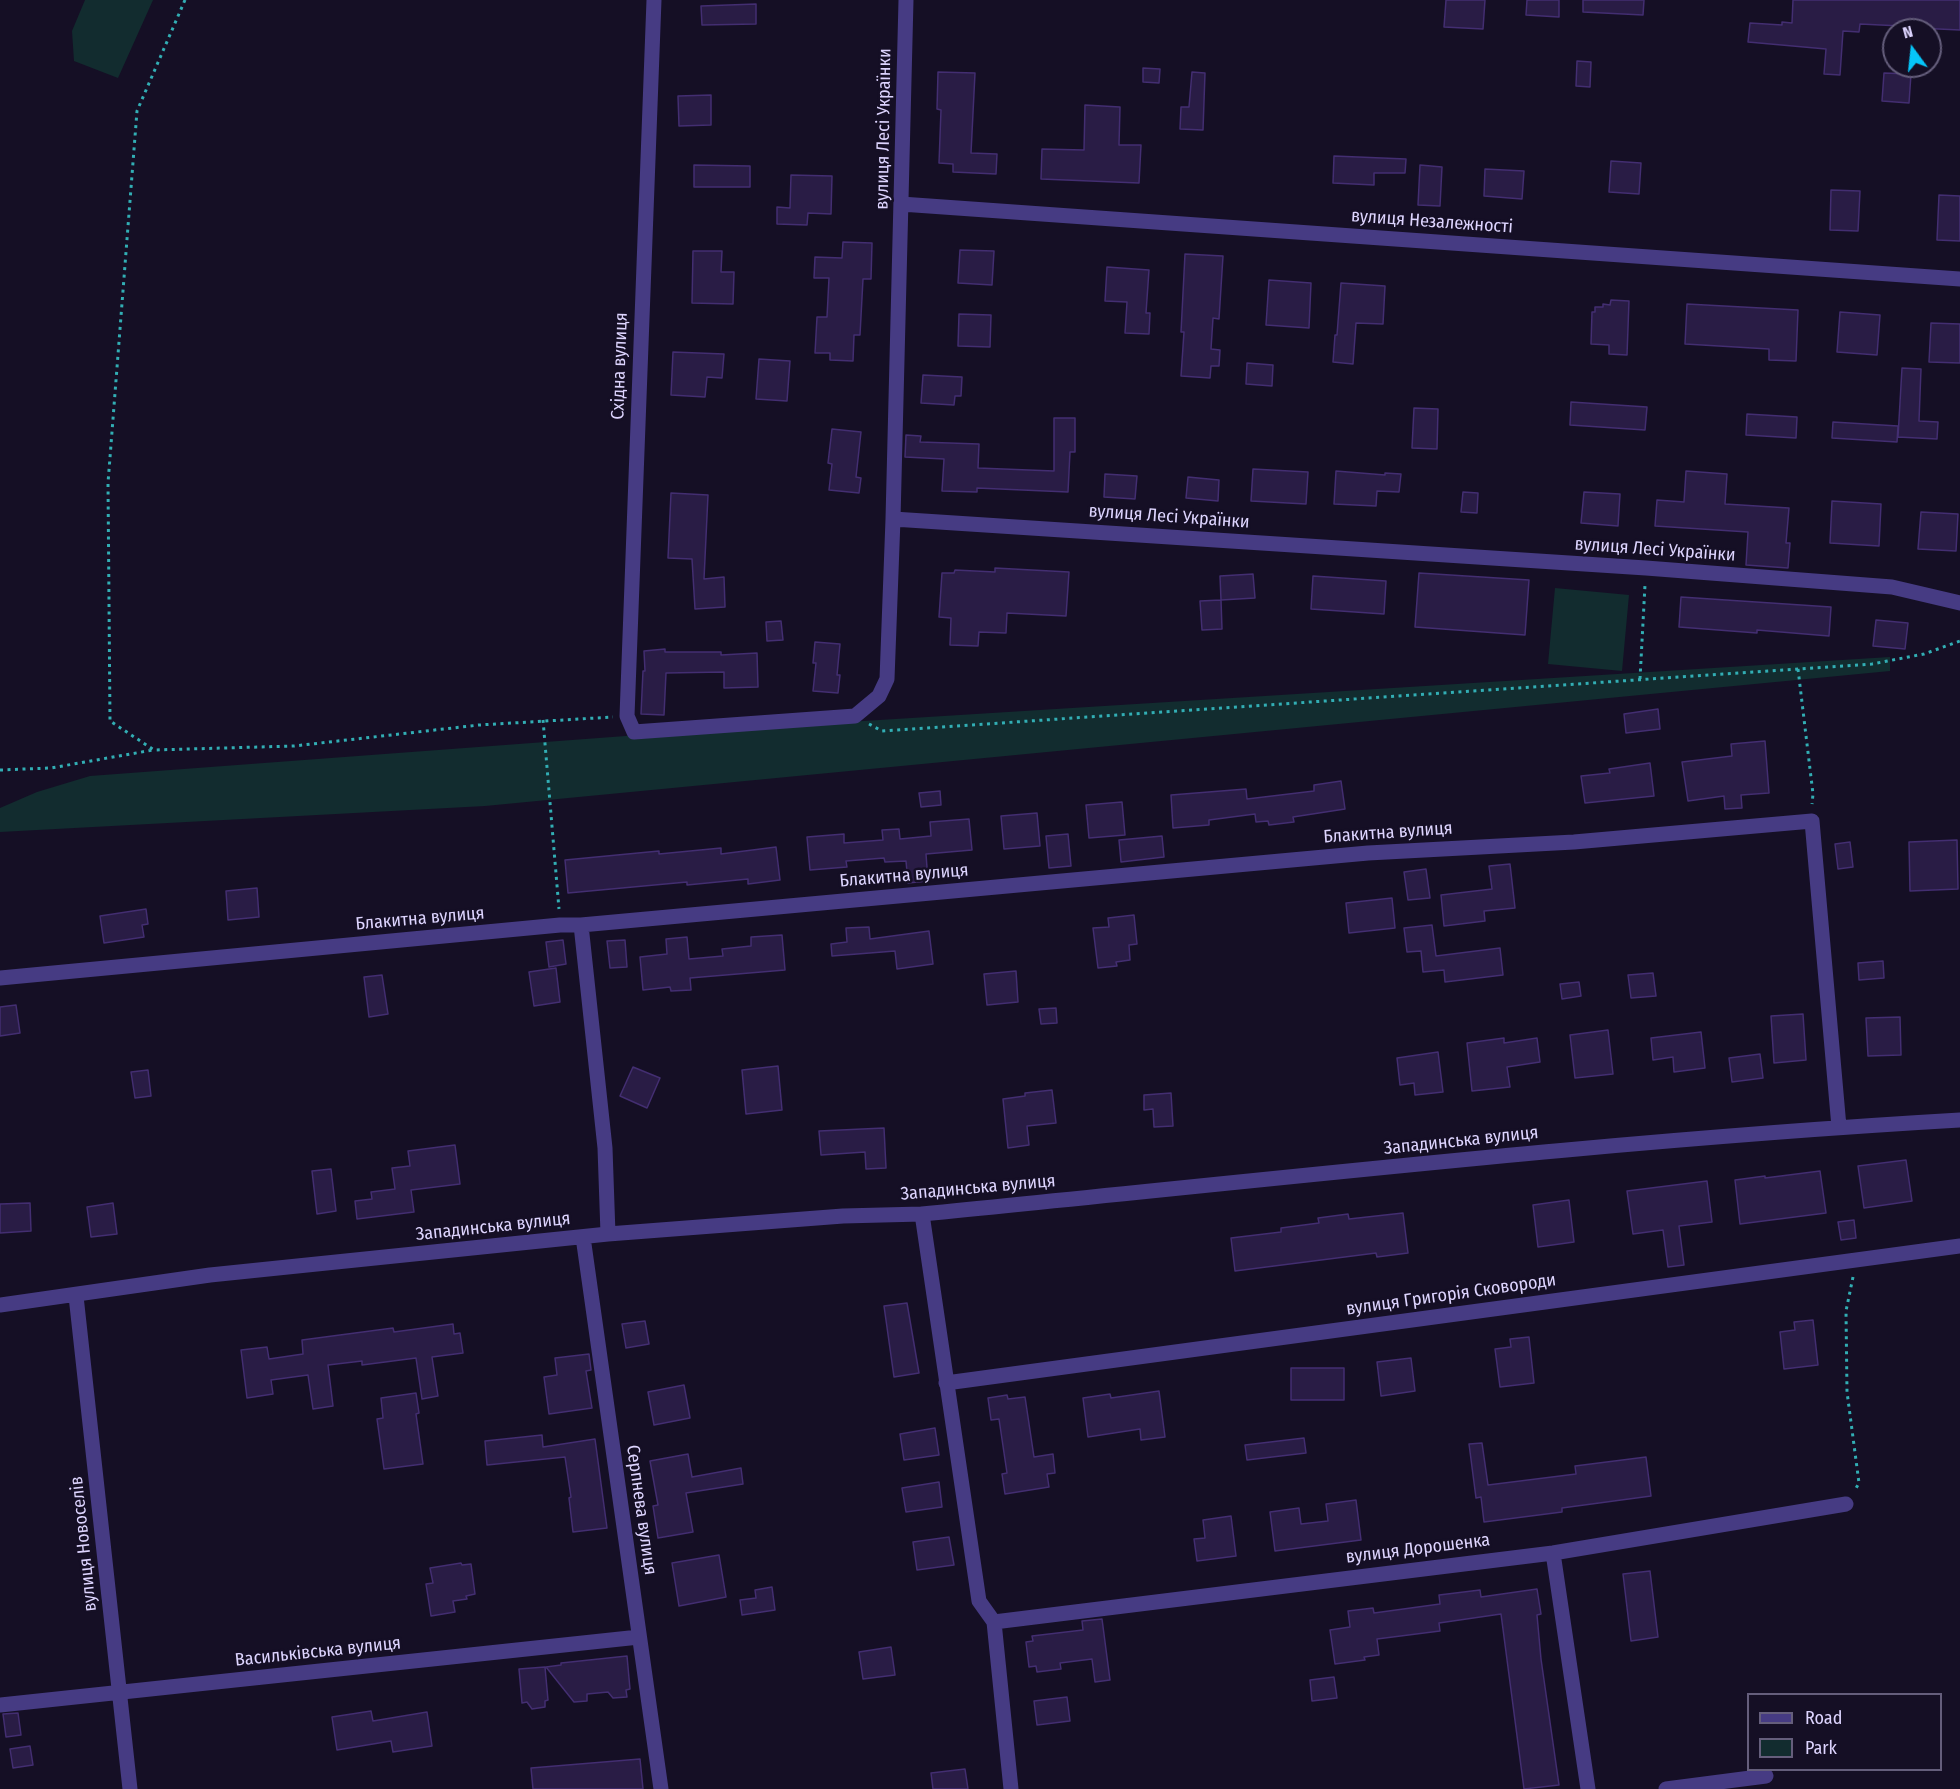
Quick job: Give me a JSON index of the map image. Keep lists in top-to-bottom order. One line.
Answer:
{"streets":{"street":["вулиця Лесі Українки","вулиця Незалежності","Східна вулиця","Блакитна вулиця","Западинська вулиця","вулиця Григорія Сковороди","Серпнева вулиця","вулиця Новоселів","вулиця Дорошенка","Васильківська вулиця"]},"crossings":[["вулиця Лесі Українки","вулиця Незалежності"],["Западинська вулиця","Серпнева вулиця"],["Западинська вулиця","вулиця Новоселів"],["Серпнева вулиця","Васильківська вулиця"],["вулиця Новоселів","Васильківська вулиця"]],"legend":["Road","Park"],"north":"top"}
